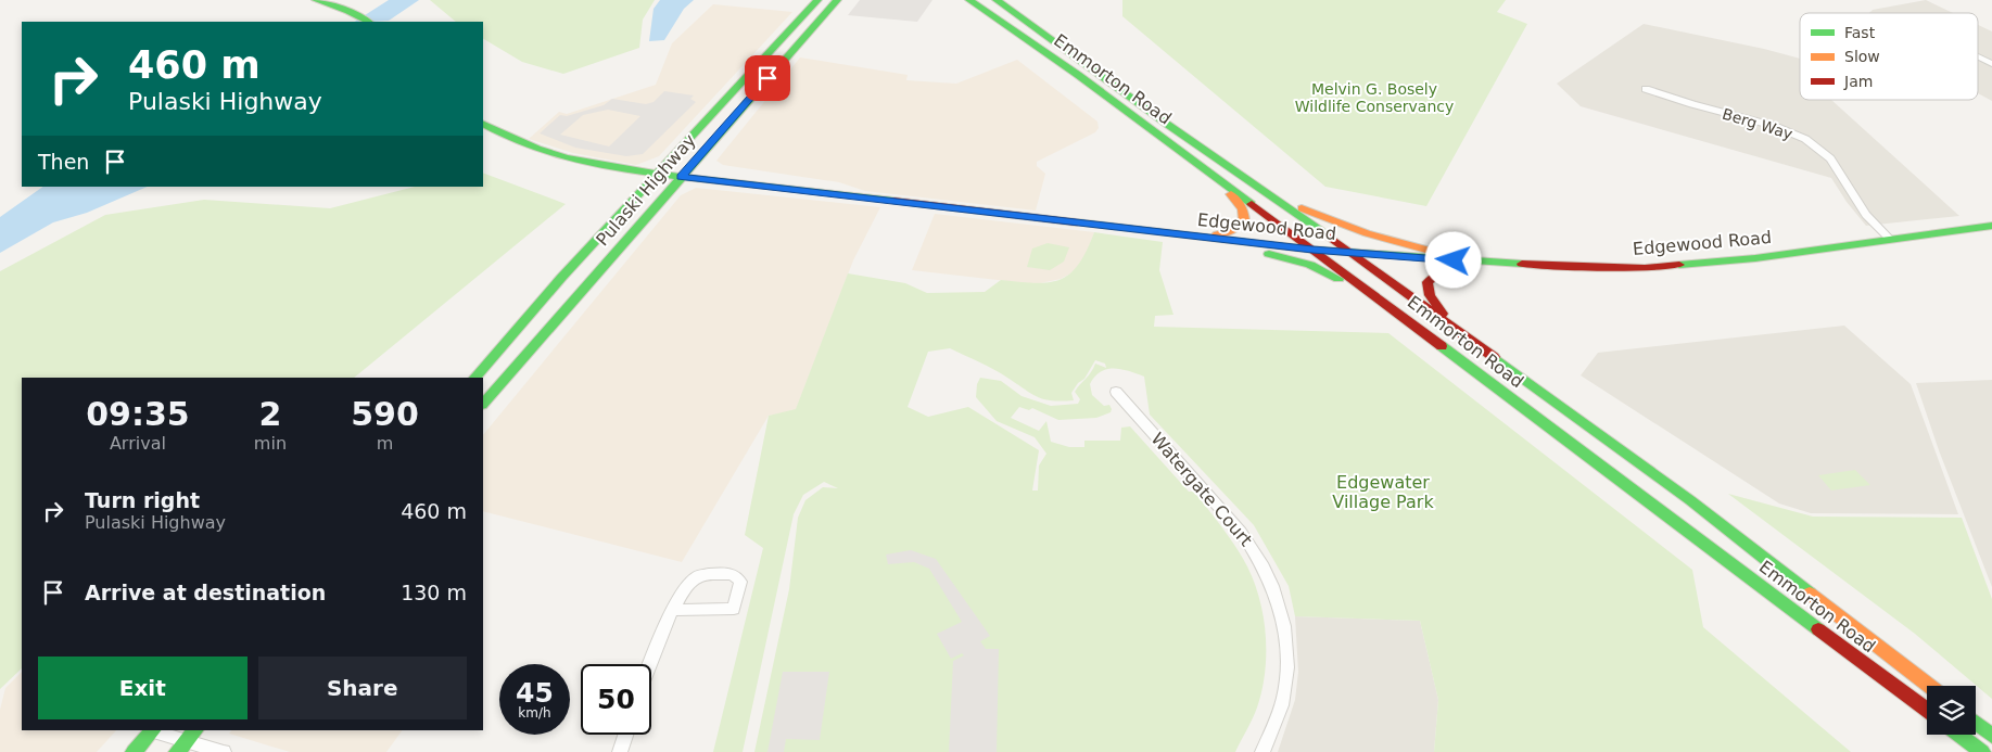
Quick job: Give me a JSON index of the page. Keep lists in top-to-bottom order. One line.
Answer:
{"streets":{"main road":["Emmorton Road","Pulaski Highway","Edgewood Road"],"street":["Berg Way","Watergate Court"]},"crossings":[["Emmorton Road","Edgewood Road"],["Berg Way","Edgewood Road"],["Pulaski Highway","Edgewood Road"]],"parks":["Melvin G. Bosely Wildlife Conservancy","Edgewater Village Park"],"legend":["Fast","Slow","Jam"],"page":{"turn":["460 m","Pulaski Highway"],"then":"Then","eta":["09:35","Arrival","2","min","590","m"],"list":[{"name":"Turn right","note":"Pulaski Highway","value":"460 m"},{"name":"Arrive at destination","value":"130 m"}],"buttons":["Exit","Share"],"speed":"45 km/h","limit":"50"}}
